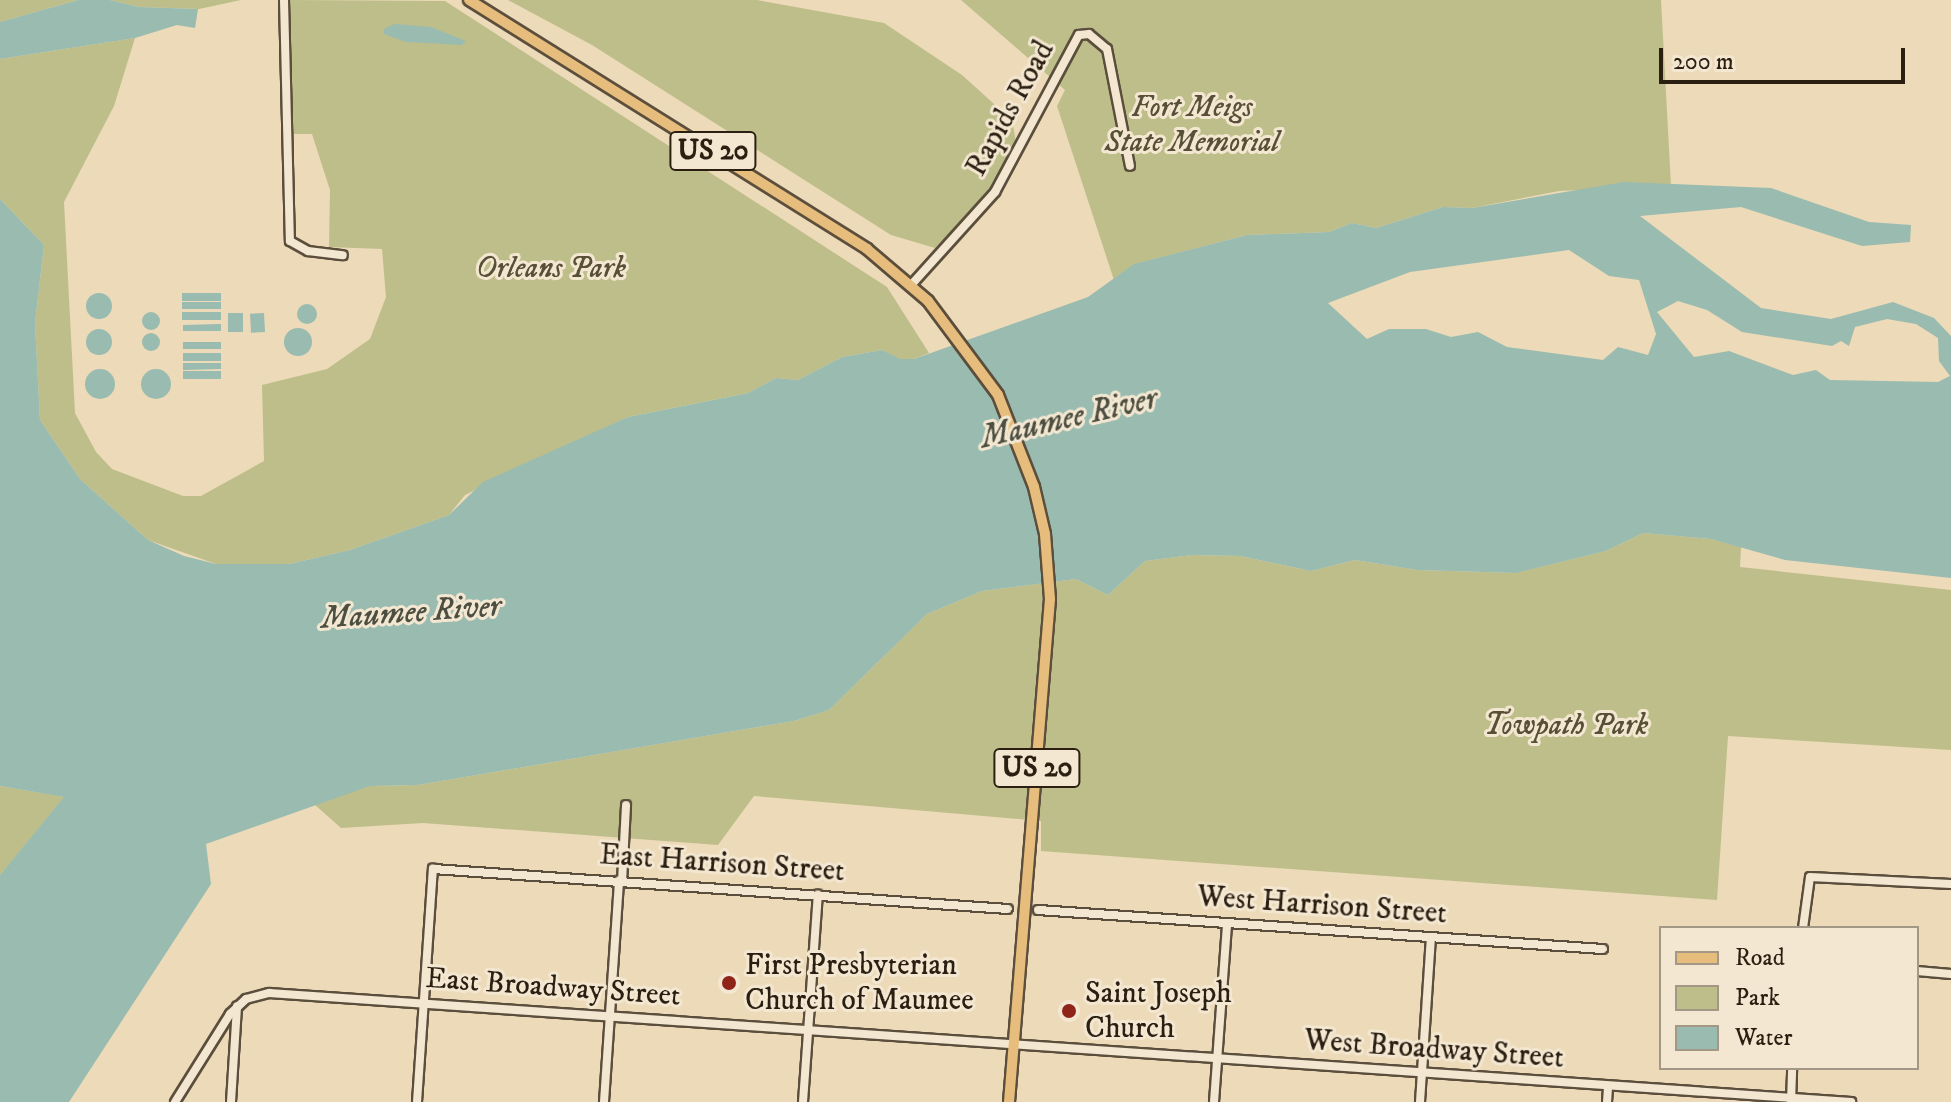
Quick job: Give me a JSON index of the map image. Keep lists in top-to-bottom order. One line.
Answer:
{"streets":{"main road":["US 20"],"street":["Rapids Road","East Harrison Street","West Harrison Street","East Broadway Street","West Broadway Street"]},"crossings":[["Rapids Road","US 20"],["US 20","East Broadway Street"],["US 20","West Broadway Street"],["East Harrison Street","East Broadway Street"],["East Broadway Street","West Broadway Street"]],"water":["Maumee River"],"parks":["Fort Meigs State Memorial","Orleans Park","Towpath Park"],"places":["First Presbyterian Church of Maumee","Saint Joseph Church"],"legend":["Road","Park","Water"],"scale_bar":"200 m"}
